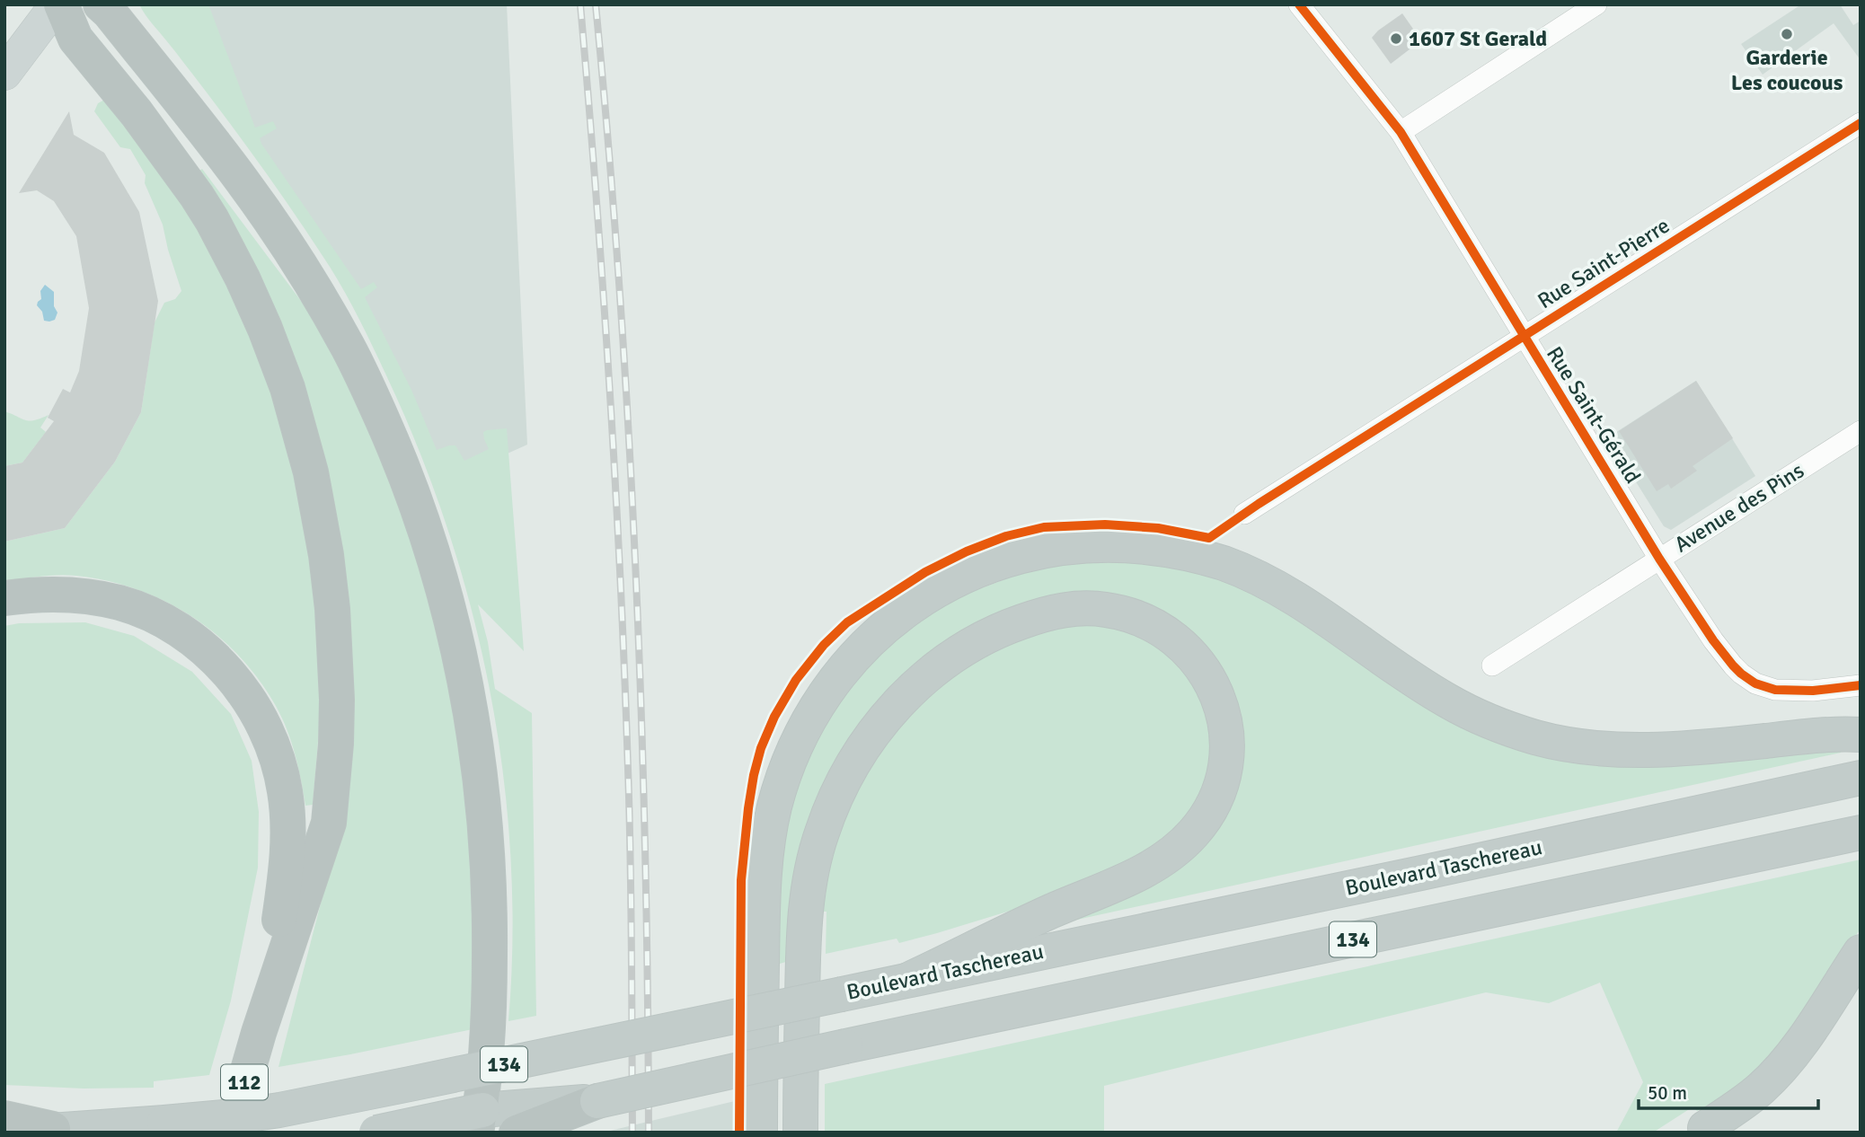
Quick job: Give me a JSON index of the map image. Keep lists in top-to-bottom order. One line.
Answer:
{"streets":{"highway":["Boulevard Taschereau","134","112"],"street":["Rue Saint-Pierre","Rue Saint-Gérald","Avenue des Pins"]},"crossings":[["Rue Saint-Pierre","Rue Saint-Gérald"],["Rue Saint-Gérald","Avenue des Pins"]],"places":["Garderie Les coucous","1607 St Gerald"],"scale_bar":"50 m"}
